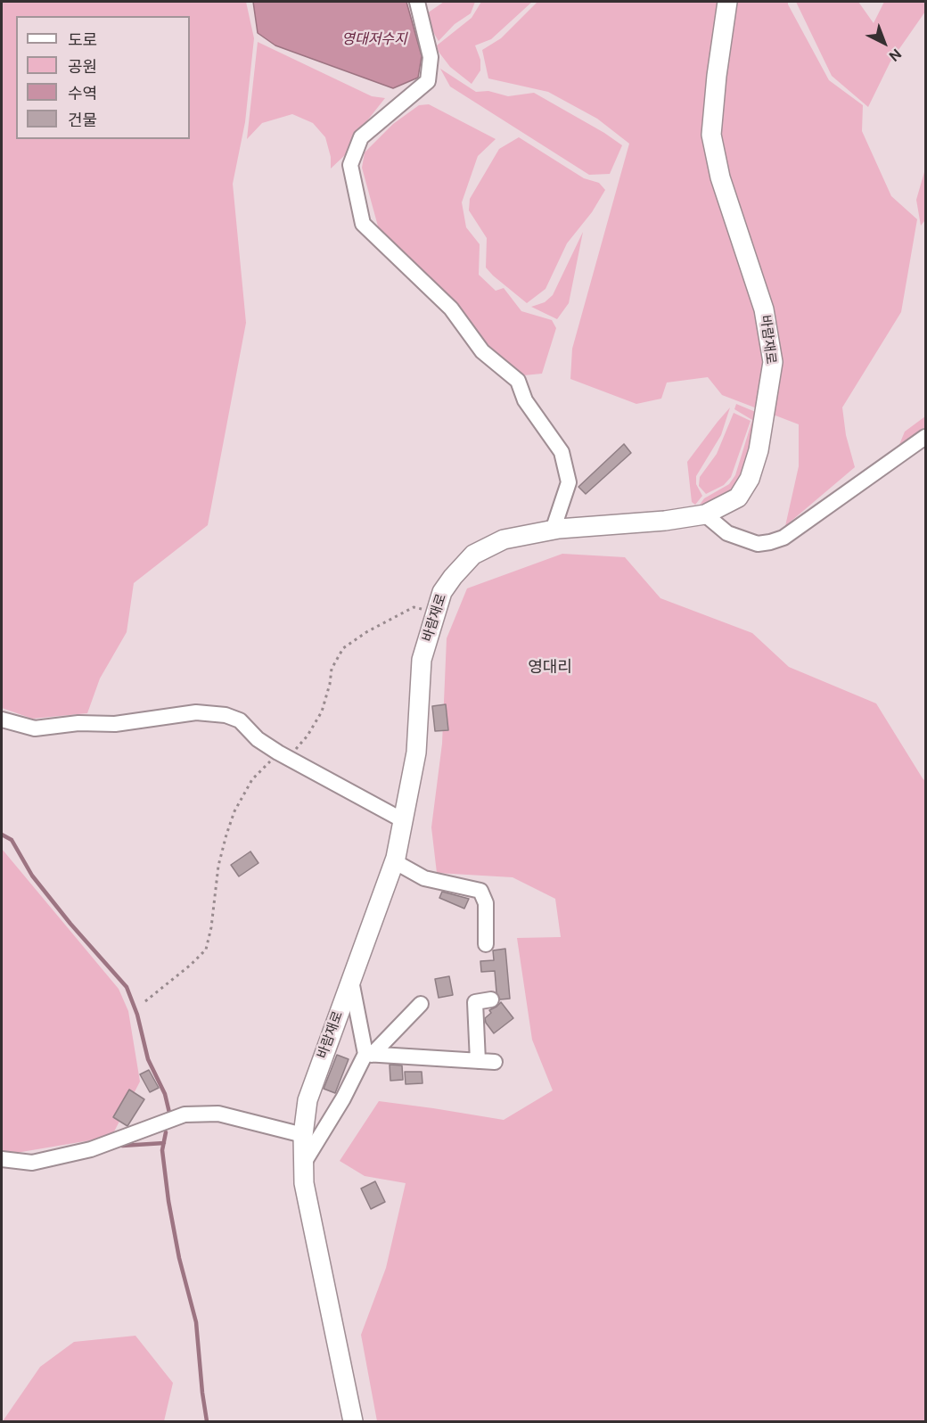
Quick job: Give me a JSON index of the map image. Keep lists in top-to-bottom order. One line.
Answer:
{"streets":{"street":["바람재로"]},"districts":["영대리"],"water":["영대저수지"],"legend":["도로","공원","수역","건물"],"north":"bottom right"}
